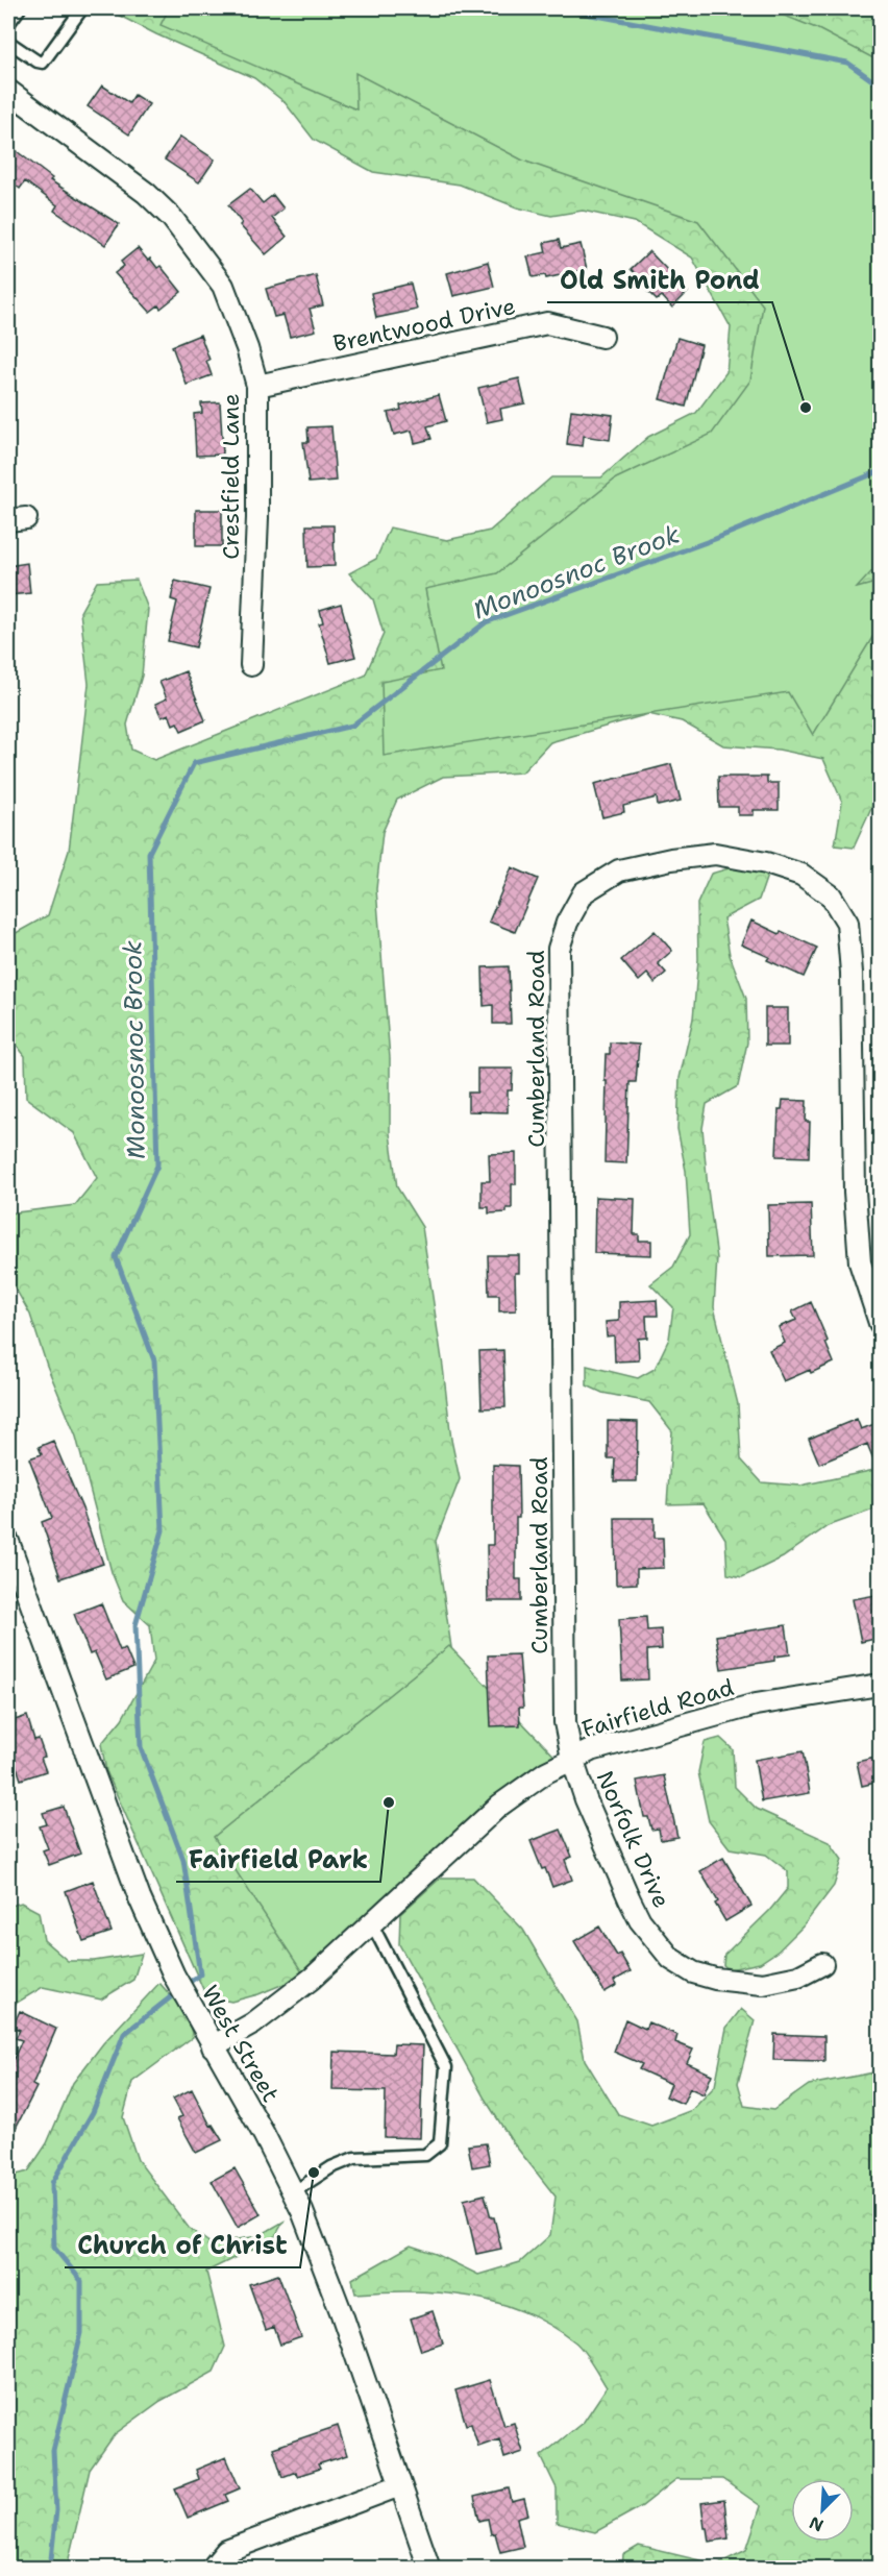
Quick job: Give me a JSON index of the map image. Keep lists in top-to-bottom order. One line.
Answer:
{"streets":{"street":["Brentwood Drive","Crestfield Lane","Cumberland Road","Fairfield Road","Norfolk Drive","West Street"]},"crossings":[["Brentwood Drive","Crestfield Lane"],["Cumberland Road","Fairfield Road"],["Cumberland Road","Norfolk Drive"],["Fairfield Road","Norfolk Drive"],["Fairfield Road","West Street"]],"water":["Monoosnoc Brook"],"places":["Old Smith Pond","Fairfield Park","Church of Christ"],"north":"bottom left"}
